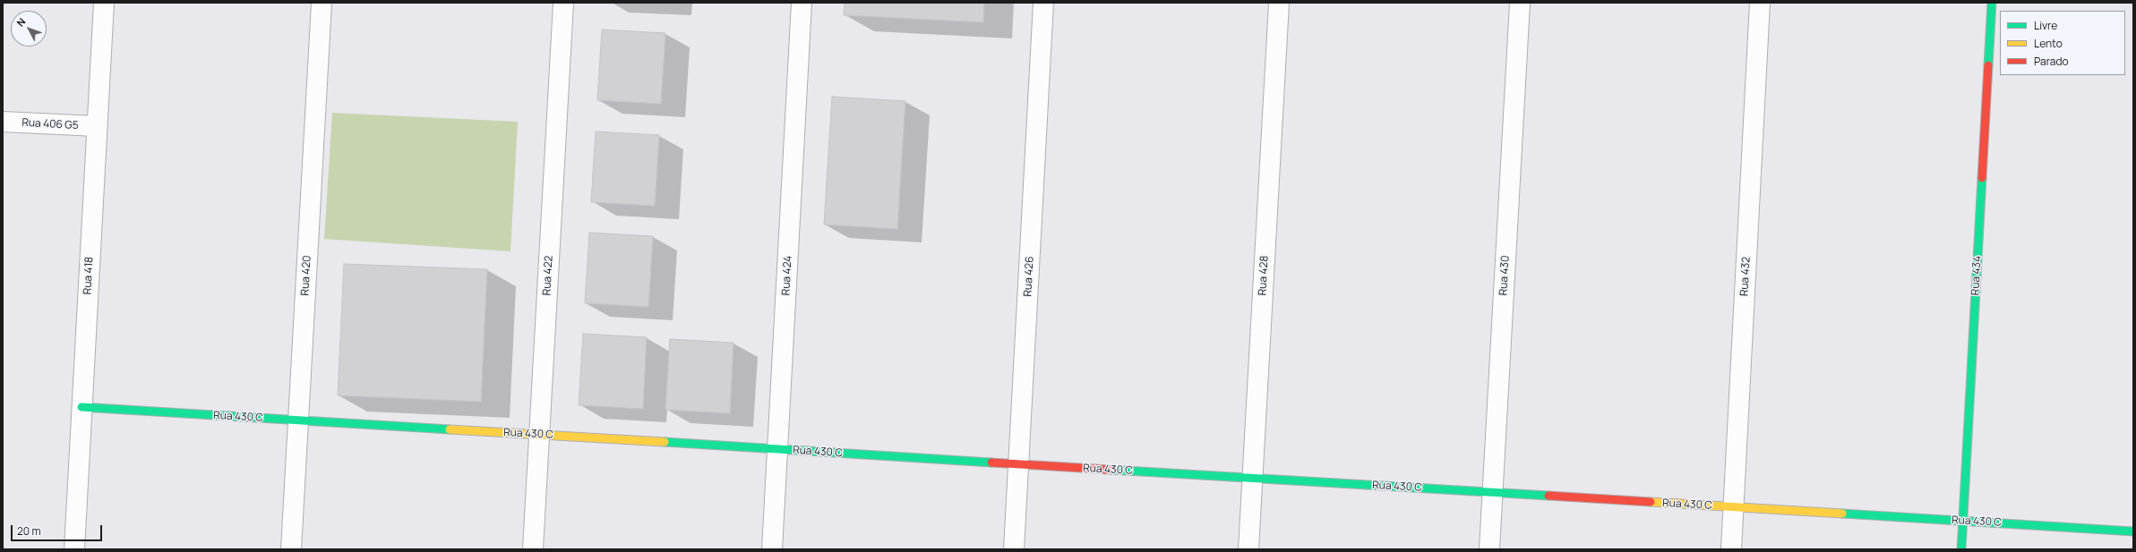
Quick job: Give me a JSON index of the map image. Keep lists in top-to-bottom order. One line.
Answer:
{"streets":{"street":["Rua 406 G5","Rua 418","Rua 420","Rua 422","Rua 424","Rua 428","Rua 430","Rua 434","Rua 426","Rua 432","Rua 430 C"]},"crossings":[["Rua 406 G5","Rua 418"],["Rua 418","Rua 430 C"],["Rua 420","Rua 430 C"],["Rua 422","Rua 430 C"],["Rua 424","Rua 430 C"],["Rua 428","Rua 430 C"],["Rua 430","Rua 430 C"],["Rua 434","Rua 430 C"],["Rua 426","Rua 430 C"],["Rua 432","Rua 430 C"]],"legend":["Livre","Lento","Parado"],"scale_bar":"20 m","north":"top left"}
